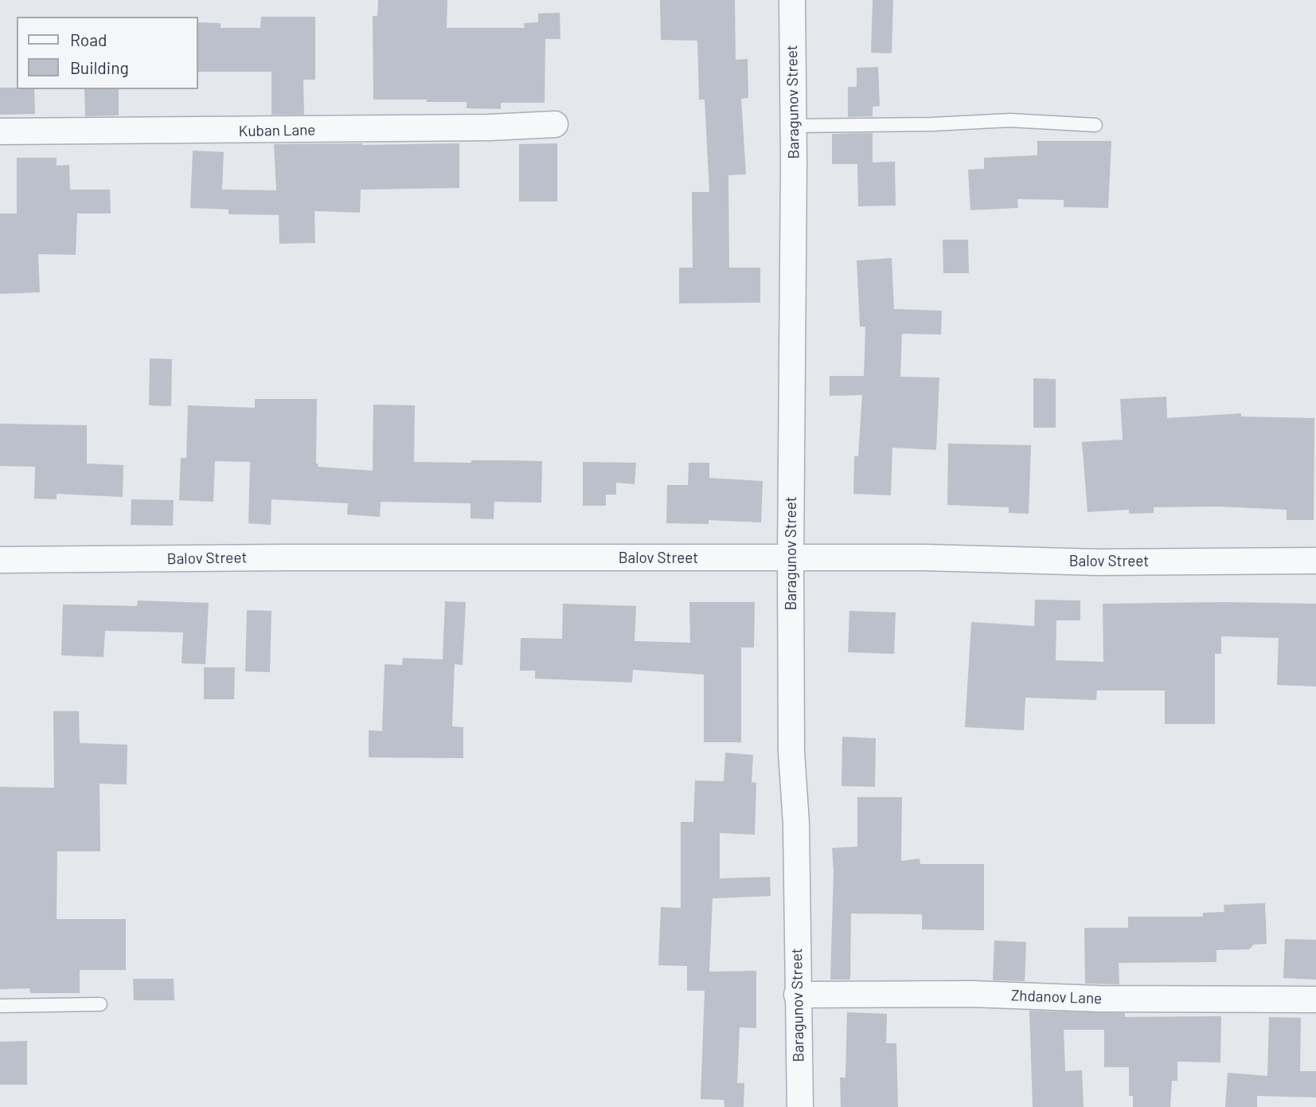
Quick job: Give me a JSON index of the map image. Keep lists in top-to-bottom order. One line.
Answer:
{"streets":{"street":["Baragunov Street","Kuban Lane","Balov Street","Zhdanov Lane"]},"crossings":[["Baragunov Street","Balov Street"],["Baragunov Street","Zhdanov Lane"]],"legend":["Road","Building"]}
